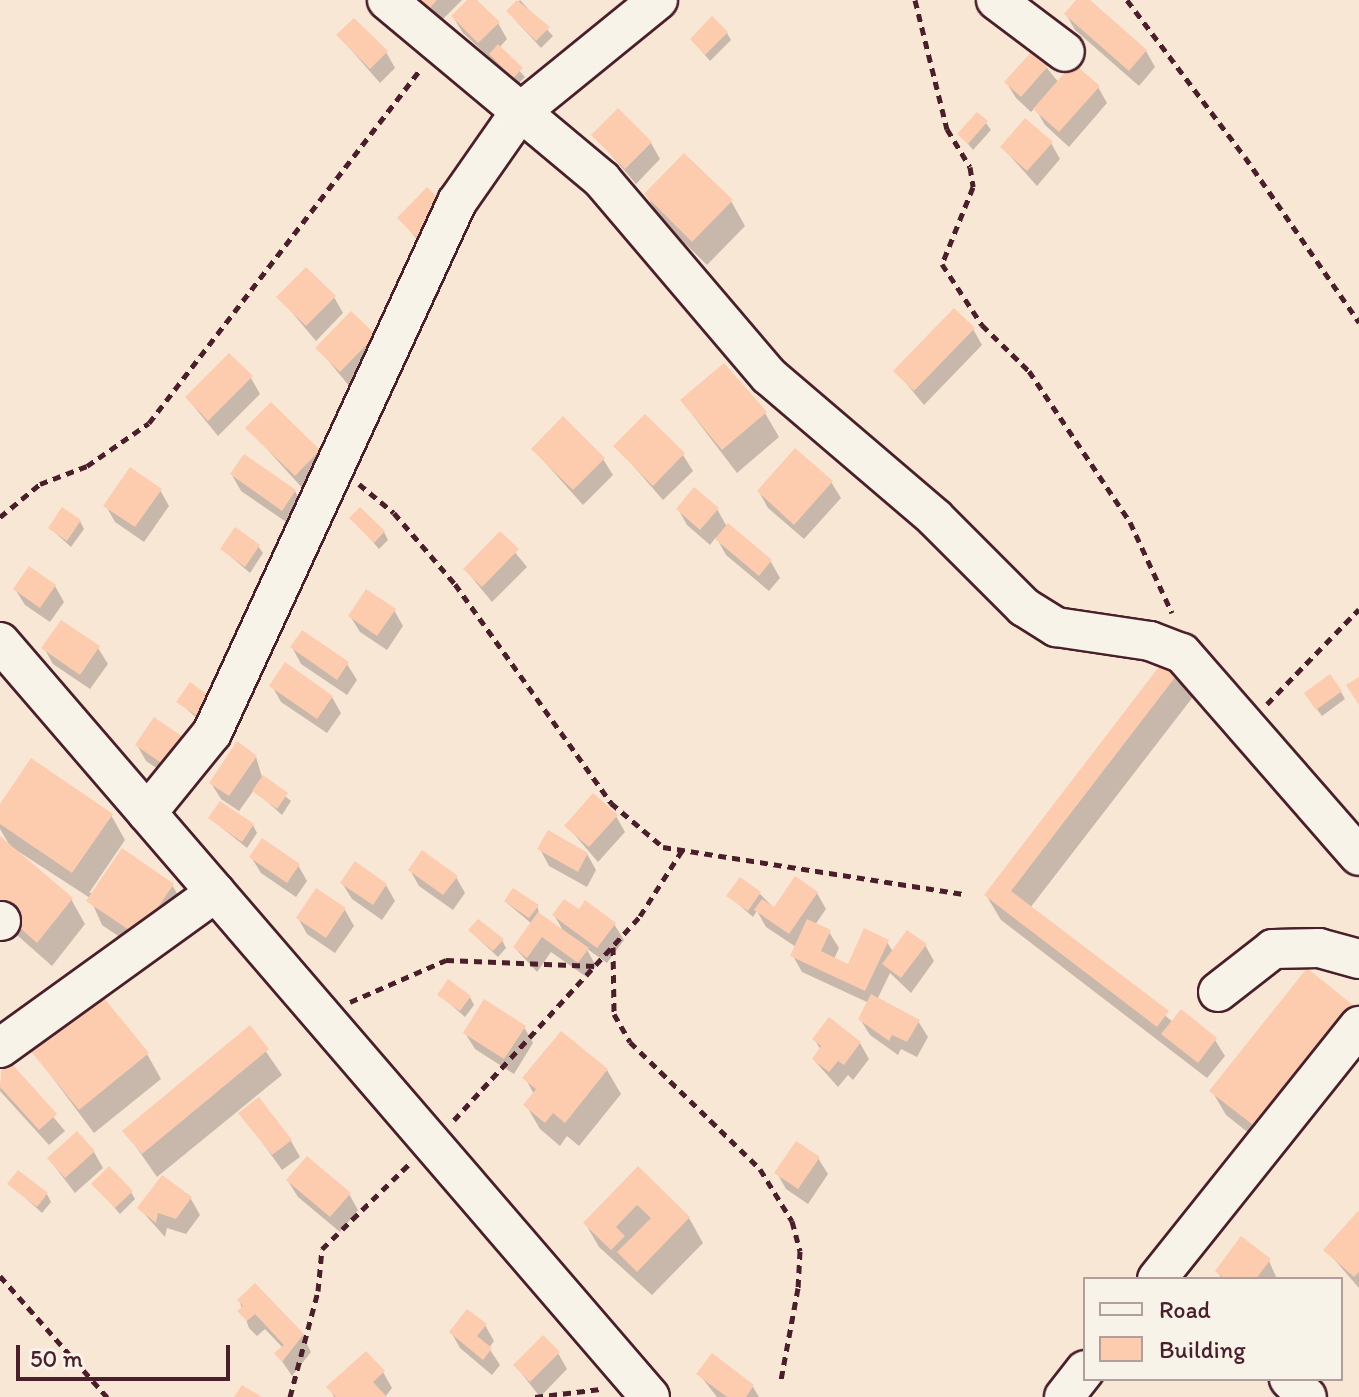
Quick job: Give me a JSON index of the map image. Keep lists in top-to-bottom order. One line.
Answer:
{"legend":["Road","Building"],"scale_bar":"50 m"}
